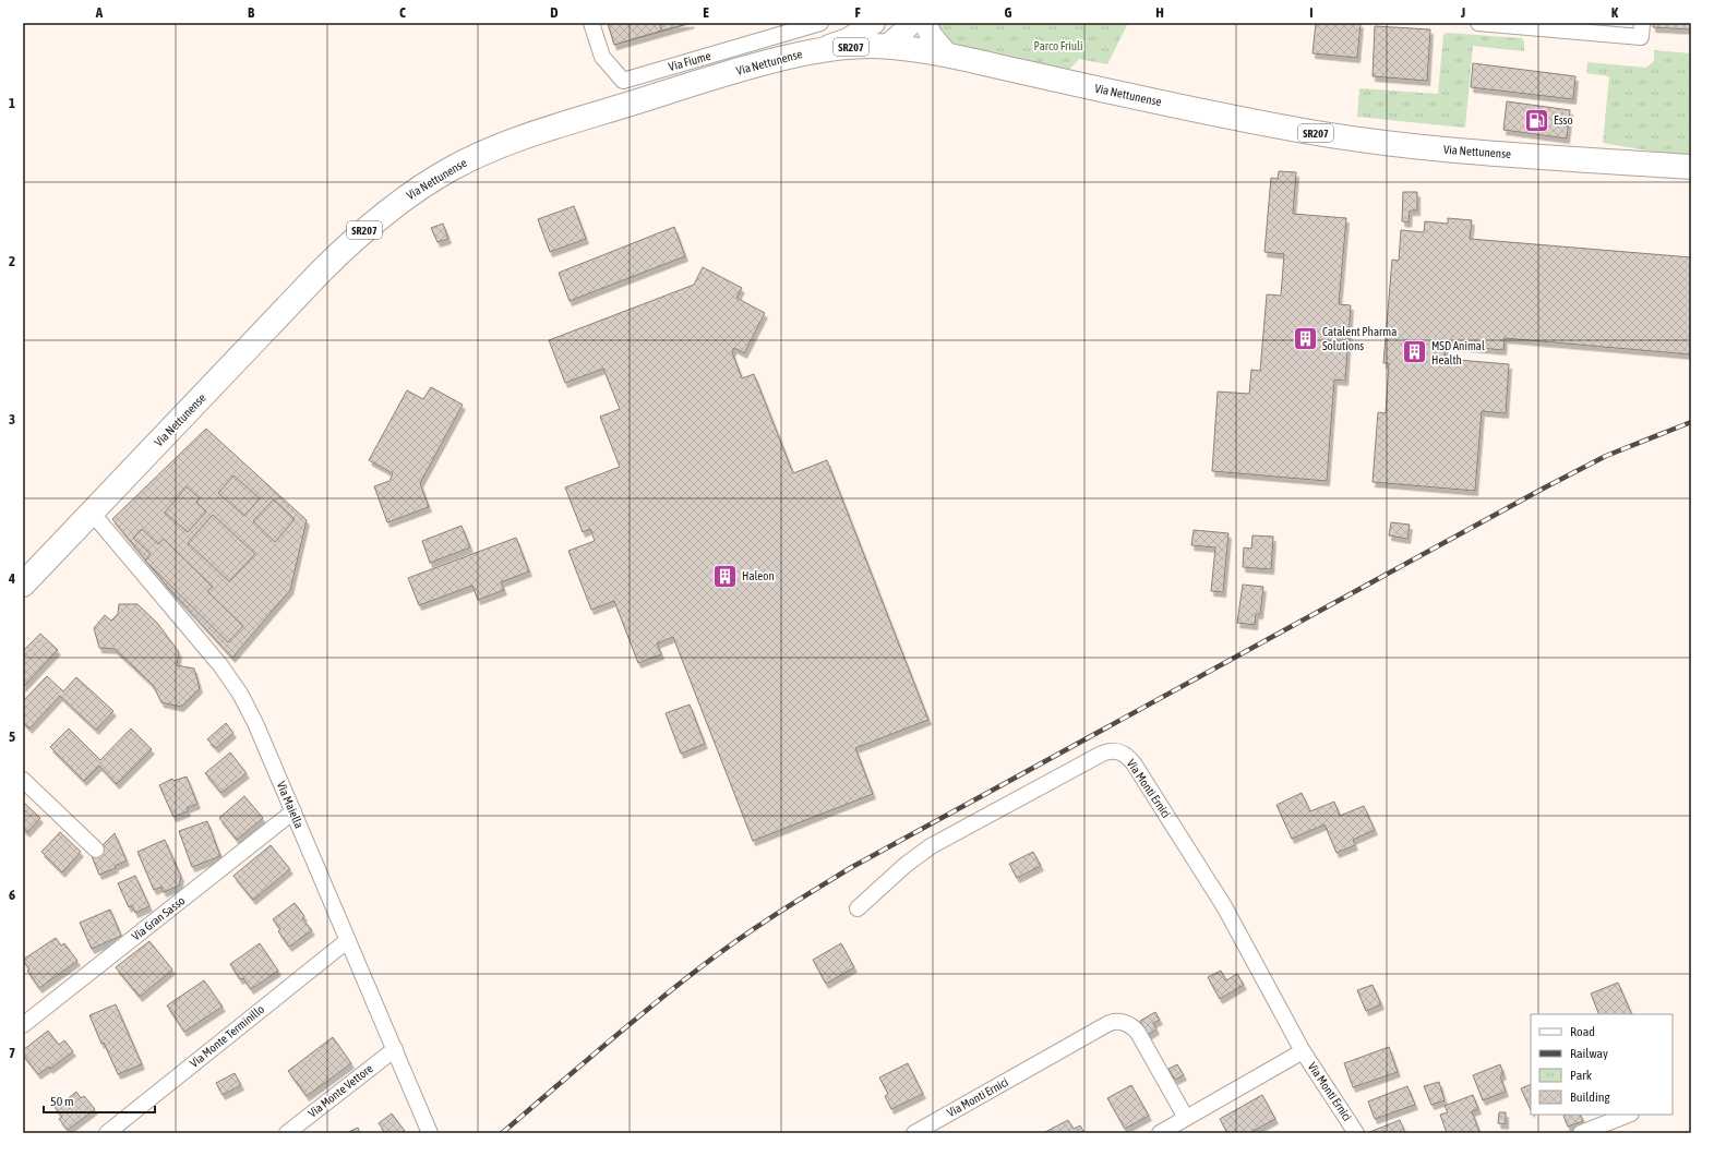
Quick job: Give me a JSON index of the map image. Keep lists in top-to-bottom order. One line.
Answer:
{"streets":{"main road":["SR207","Via Nettunense"],"street":["Via Fiume","Via Monti Ernici","Via Maiella","Via Gran Sasso","Via Monte Terminillo","Via Monte Vettore"]},"crossings":[["Via Nettunense","Via Maiella"],["Via Maiella","Via Gran Sasso"],["Via Maiella","Via Monte Terminillo"],["Via Maiella","Via Monte Vettore"]],"parks":["Parco Friuli"],"places":{"fuel station":["Esso"],"building":["Catalent Pharma Solutions","MSD Animal Health","Haleon"]},"legend":["Road","Railway","Park","Building"],"scale_bar":"50 m","grid":{"columns":["A","B","C","D","E","F","G","H","I","J","K"],"rows":["1","2","3","4","5","6","7"]}}
